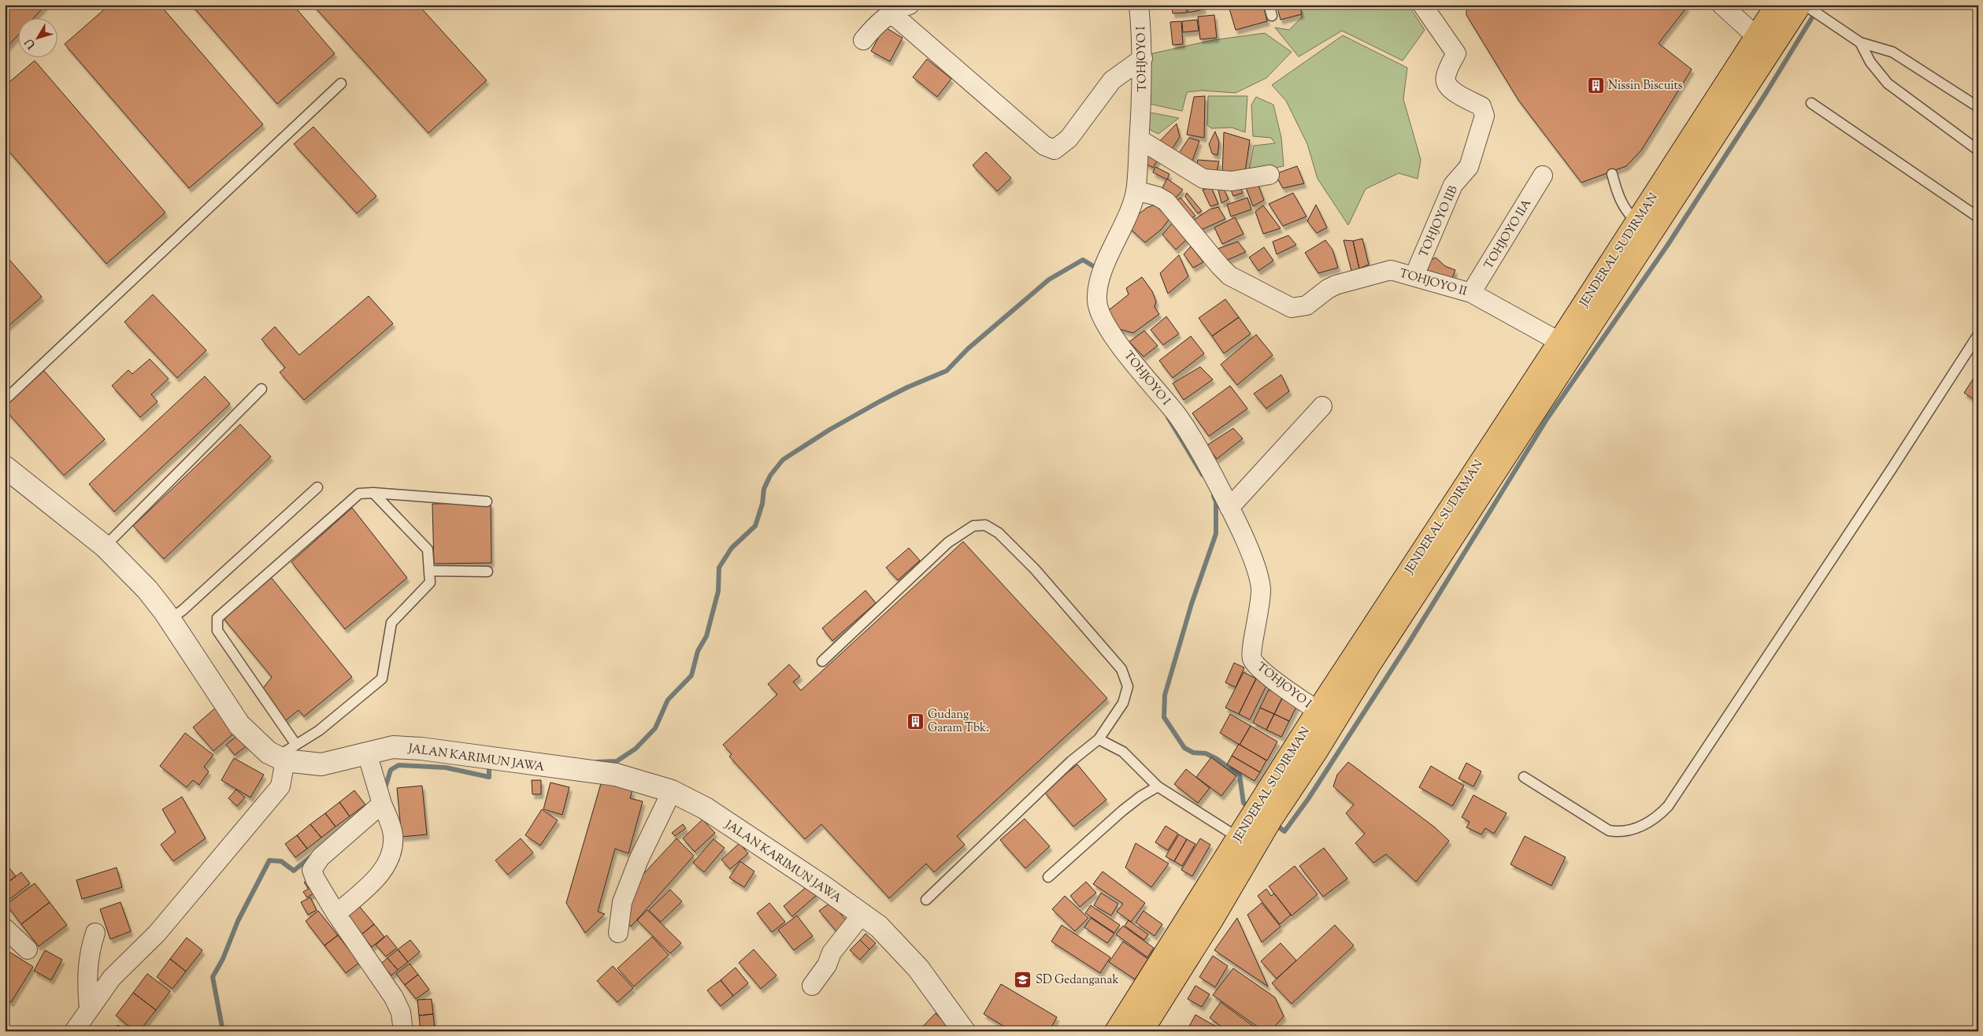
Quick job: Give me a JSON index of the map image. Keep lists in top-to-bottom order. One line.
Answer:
{"streets":{"highway":["JENDERAL SUDIRMAN"],"street":["TOHJOYO I","TOHJOYO IIB","TOHJOYO IIA","TOHJOYO II","JALAN KARIMUN JAWA"]},"crossings":[["TOHJOYO I","JENDERAL SUDIRMAN"],["TOHJOYO I","TOHJOYO II"],["TOHJOYO IIB","TOHJOYO II"],["TOHJOYO IIA","TOHJOYO II"],["JENDERAL SUDIRMAN","TOHJOYO II"]],"places":{"building":["Nissin Biscuits","Gudang Garam Tbk."],"school or university":["SD Gedanganak"]},"north":"bottom left"}
